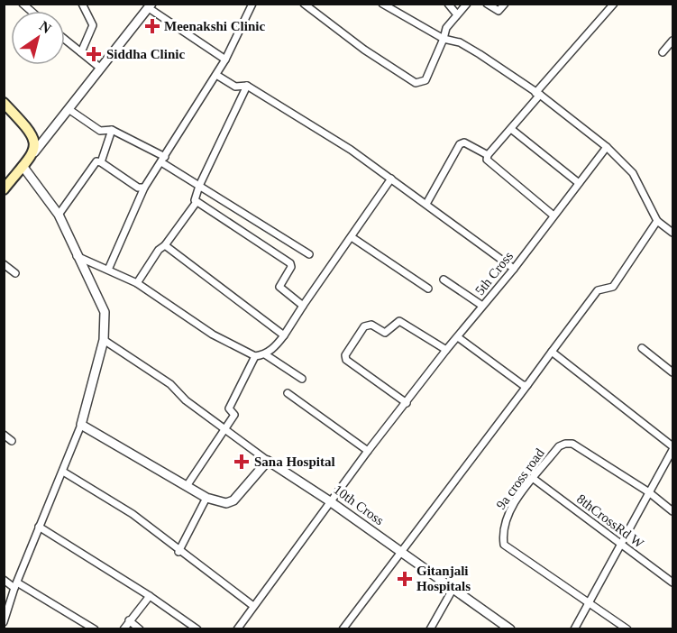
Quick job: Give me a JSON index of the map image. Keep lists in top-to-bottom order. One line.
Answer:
{"streets":{"street":["5th Cross","9a cross road","10th Cross","8thCrossRd W"]},"crossings":[["5th Cross","10th Cross"],["9a cross road","8thCrossRd W"]],"places":{"health":["Meenakshi Clinic","Siddha Clinic","Sana Hospital","Gitanjali Hospitals"]},"north":"top right"}
